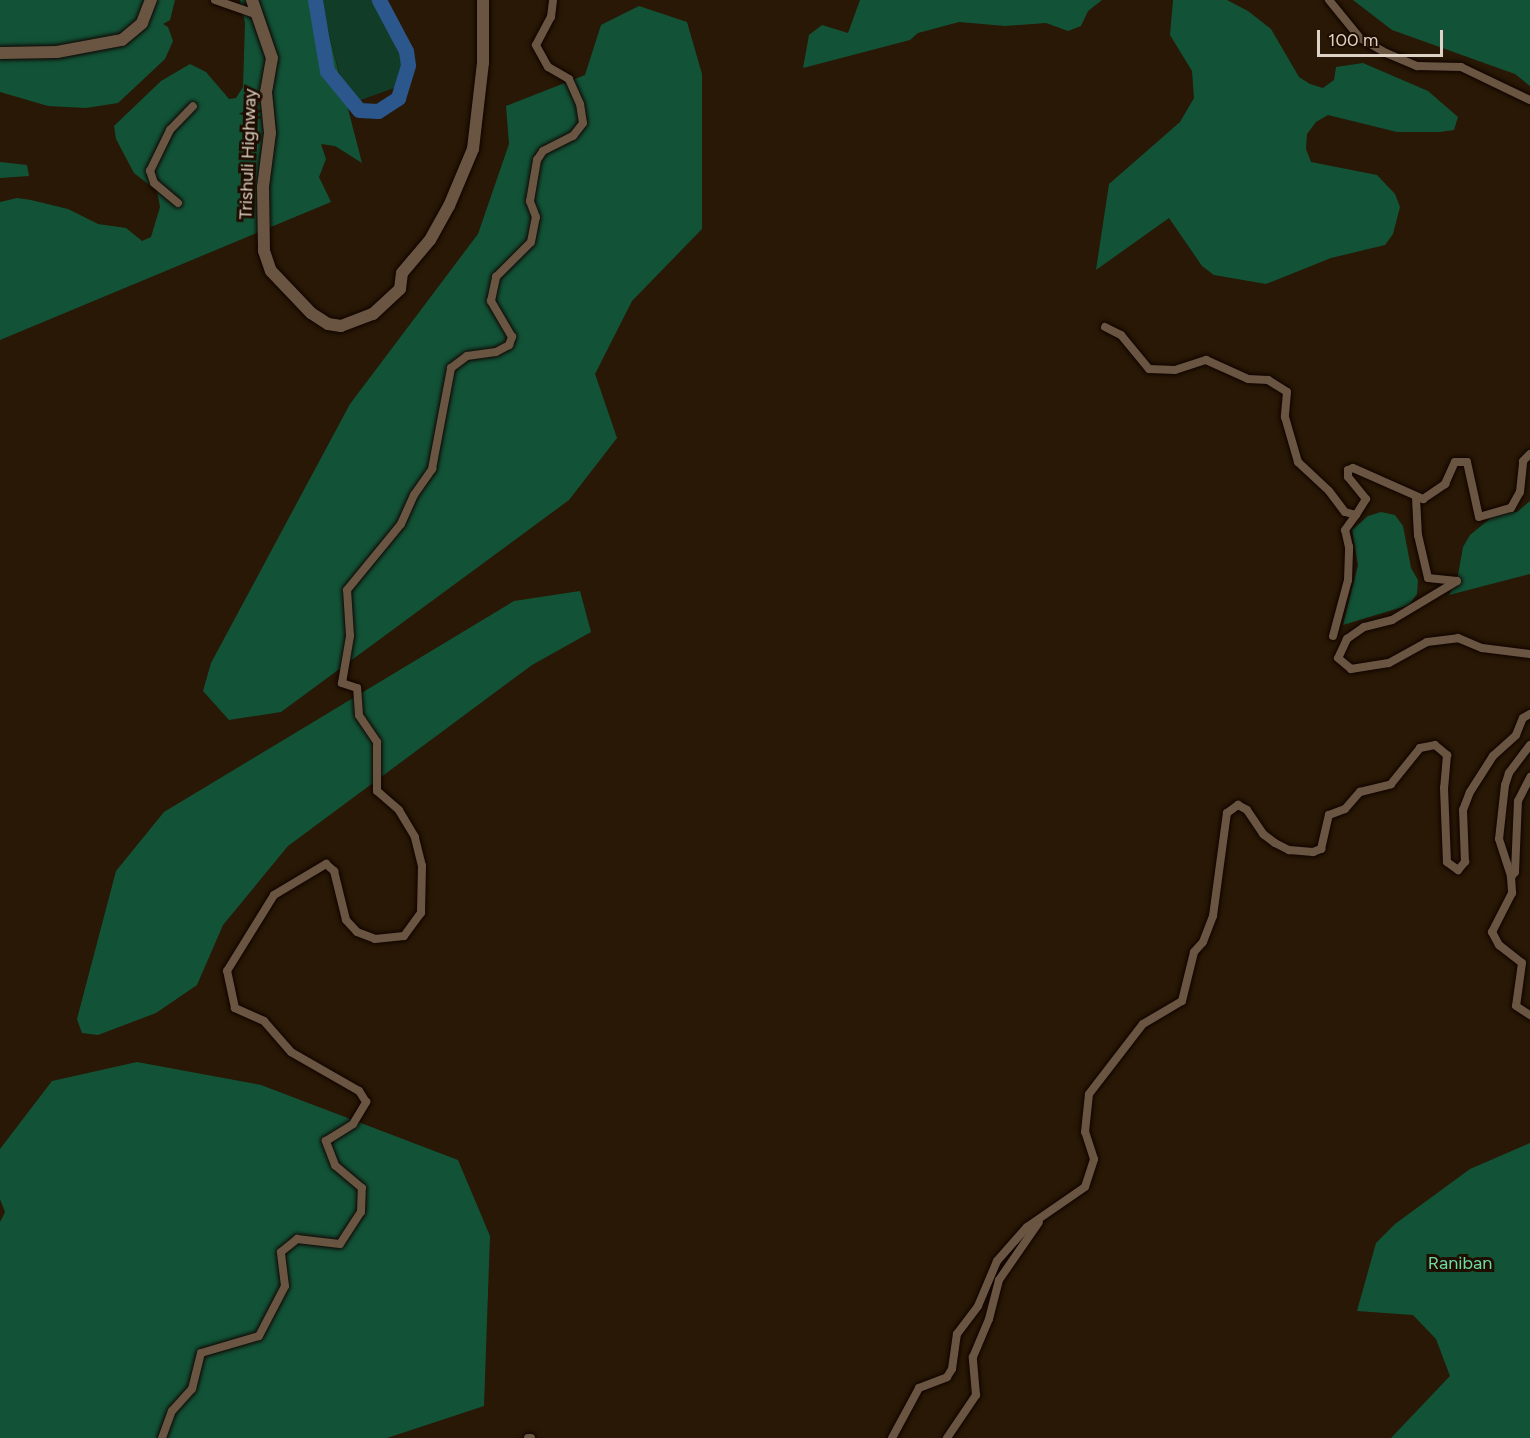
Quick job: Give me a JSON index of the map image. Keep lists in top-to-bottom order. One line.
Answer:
{"streets":{"street":["Trishuli Highway"]},"parks":["Raniban"],"scale_bar":"100 m"}
